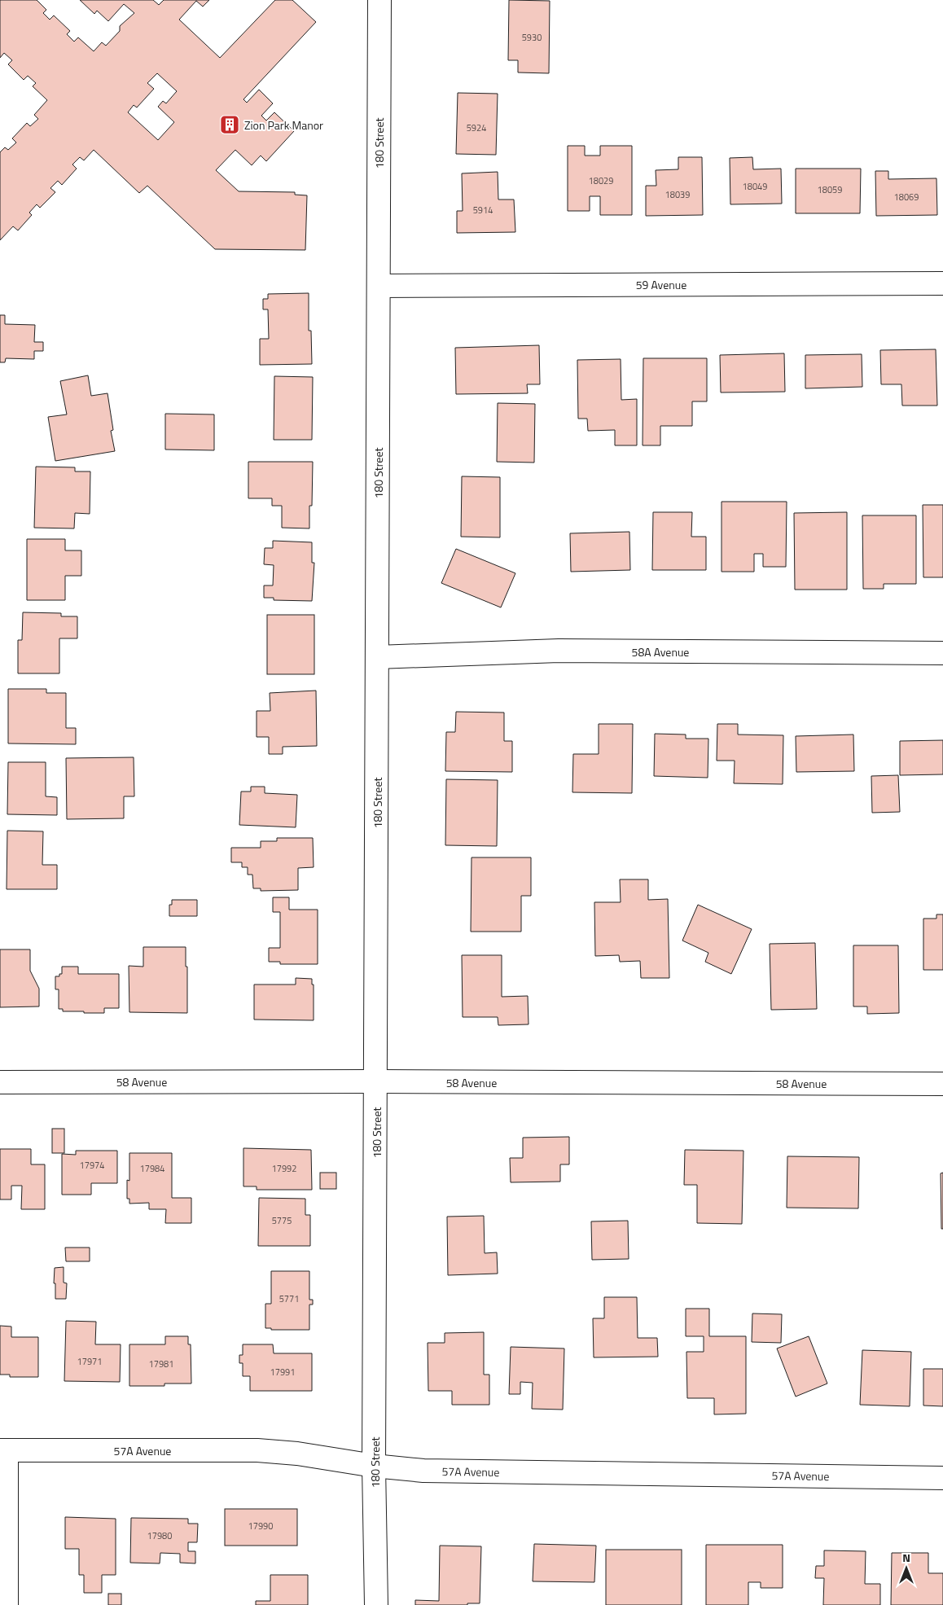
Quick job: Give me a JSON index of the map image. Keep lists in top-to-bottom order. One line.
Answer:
{"streets":{"street":["180 Street","59 Avenue","58A Avenue","58 Avenue","57A Avenue"]},"crossings":[["180 Street","59 Avenue"],["180 Street","58A Avenue"],["180 Street","58 Avenue"],["180 Street","57A Avenue"]],"places":{"building":["Zion Park Manor"]},"house_numbers":["5930","5924","18029","18049","18059","18039","18069","5914","17974","17984","17992","5775","5771","17971","17981","17991","17990","17980"],"north":"top"}
